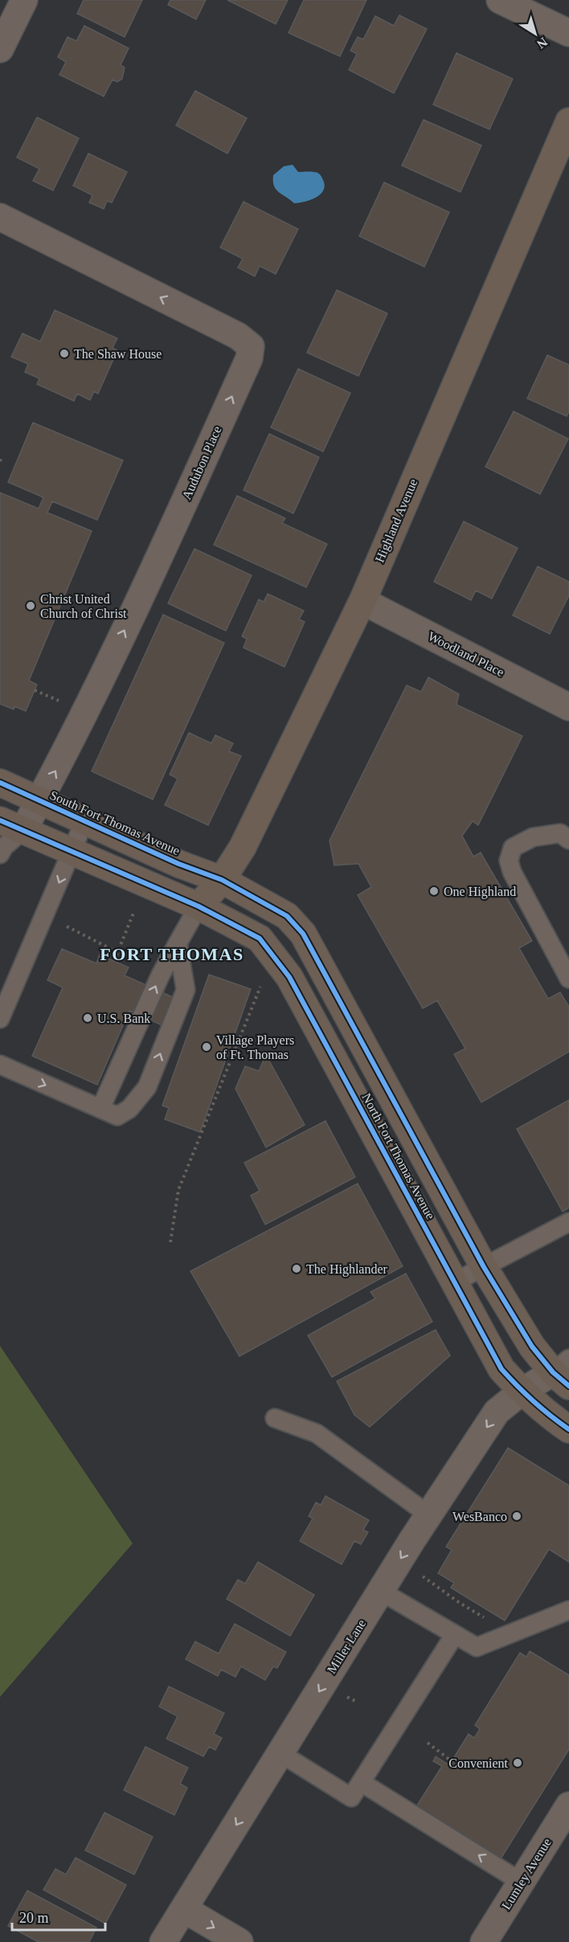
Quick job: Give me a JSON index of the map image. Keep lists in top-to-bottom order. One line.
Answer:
{"streets":{"main road":["Highland Avenue","South Fort Thomas Avenue","North Fort Thomas Avenue"],"street":["Audubon Place","Woodland Place","Miller Lane","Lumley Avenue"]},"crossings":[["Audubon Place","South Fort Thomas Avenue"],["Highland Avenue","Woodland Place"],["Highland Avenue","South Fort Thomas Avenue"],["Highland Avenue","North Fort Thomas Avenue"],["South Fort Thomas Avenue","North Fort Thomas Avenue"],["North Fort Thomas Avenue","Miller Lane"]],"one_way":["Miller Lane"],"districts":["FORT THOMAS"],"places":["The Shaw House","Christ United Church of Christ","One Highland","U.S. Bank","Village Players of Ft. Thomas","The Highlander","WesBanco","Convenient"],"scale_bar":"20 m","north":"bottom right"}
